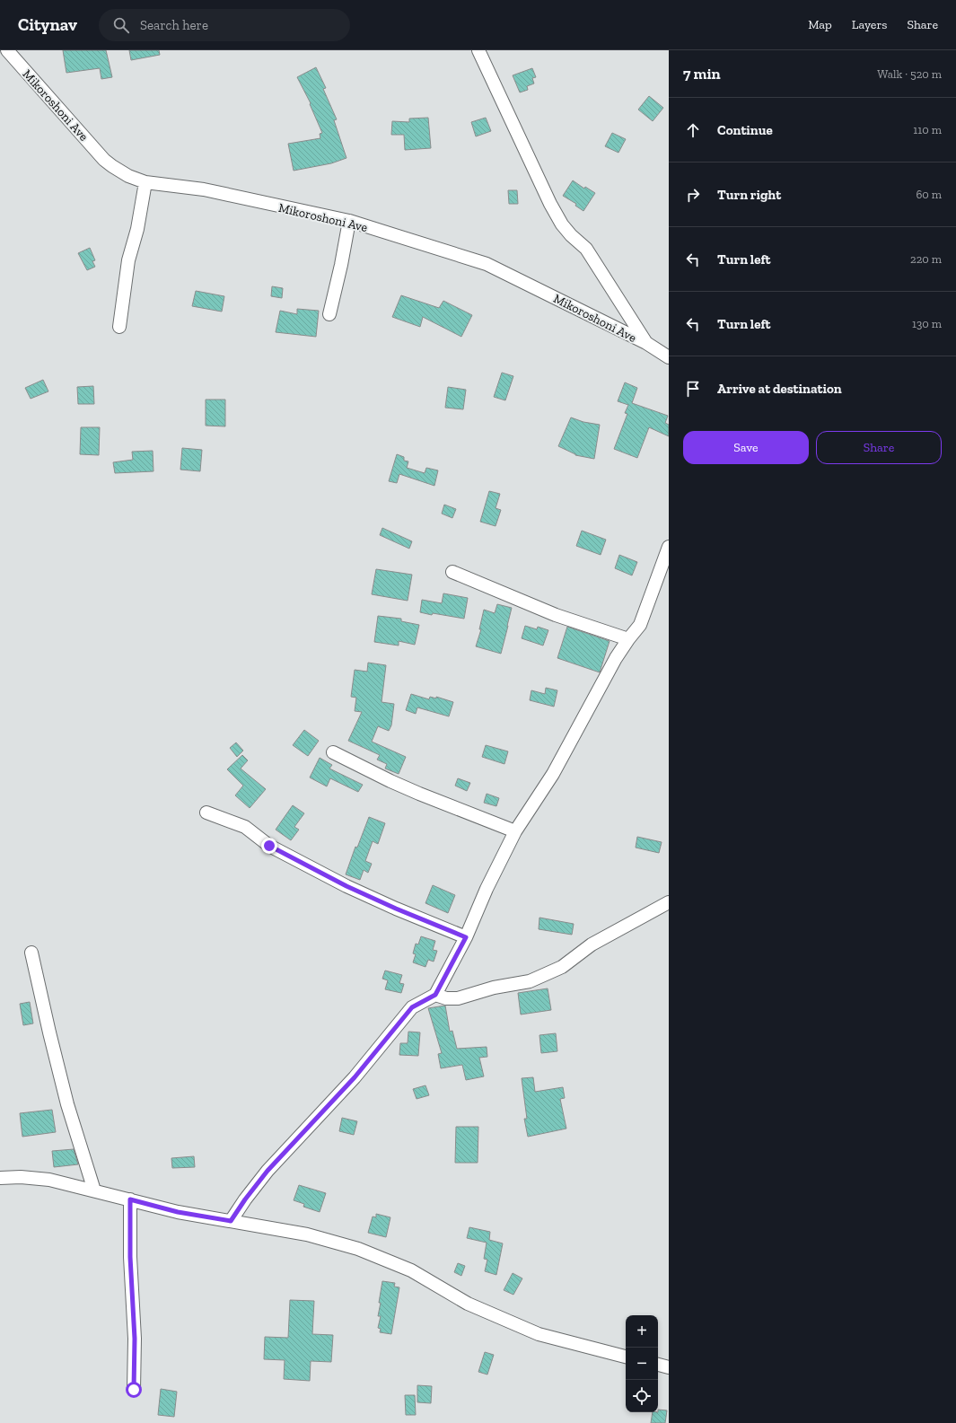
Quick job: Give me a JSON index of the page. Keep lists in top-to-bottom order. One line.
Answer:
{"streets":{"street":["Mikoroshoni Ave"]},"page":{"header":"Citynav","search":"Search here","nav":["Map","Layers","Share"],"heading":["7 min","Walk · 520 m"],"list":[["Continue","110 m"],["Turn right","60 m"],["Turn left","220 m"],["Turn left","130 m"],"Arrive at destination"],"buttons":["Save","Share"],"map_buttons":["+","−"]}}
